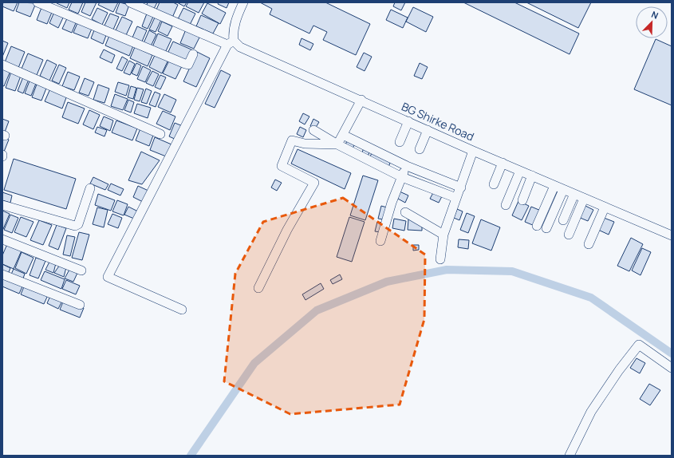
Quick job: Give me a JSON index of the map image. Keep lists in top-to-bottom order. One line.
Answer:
{"streets":{"street":["BG Shirke Road"]},"north":"top right"}
